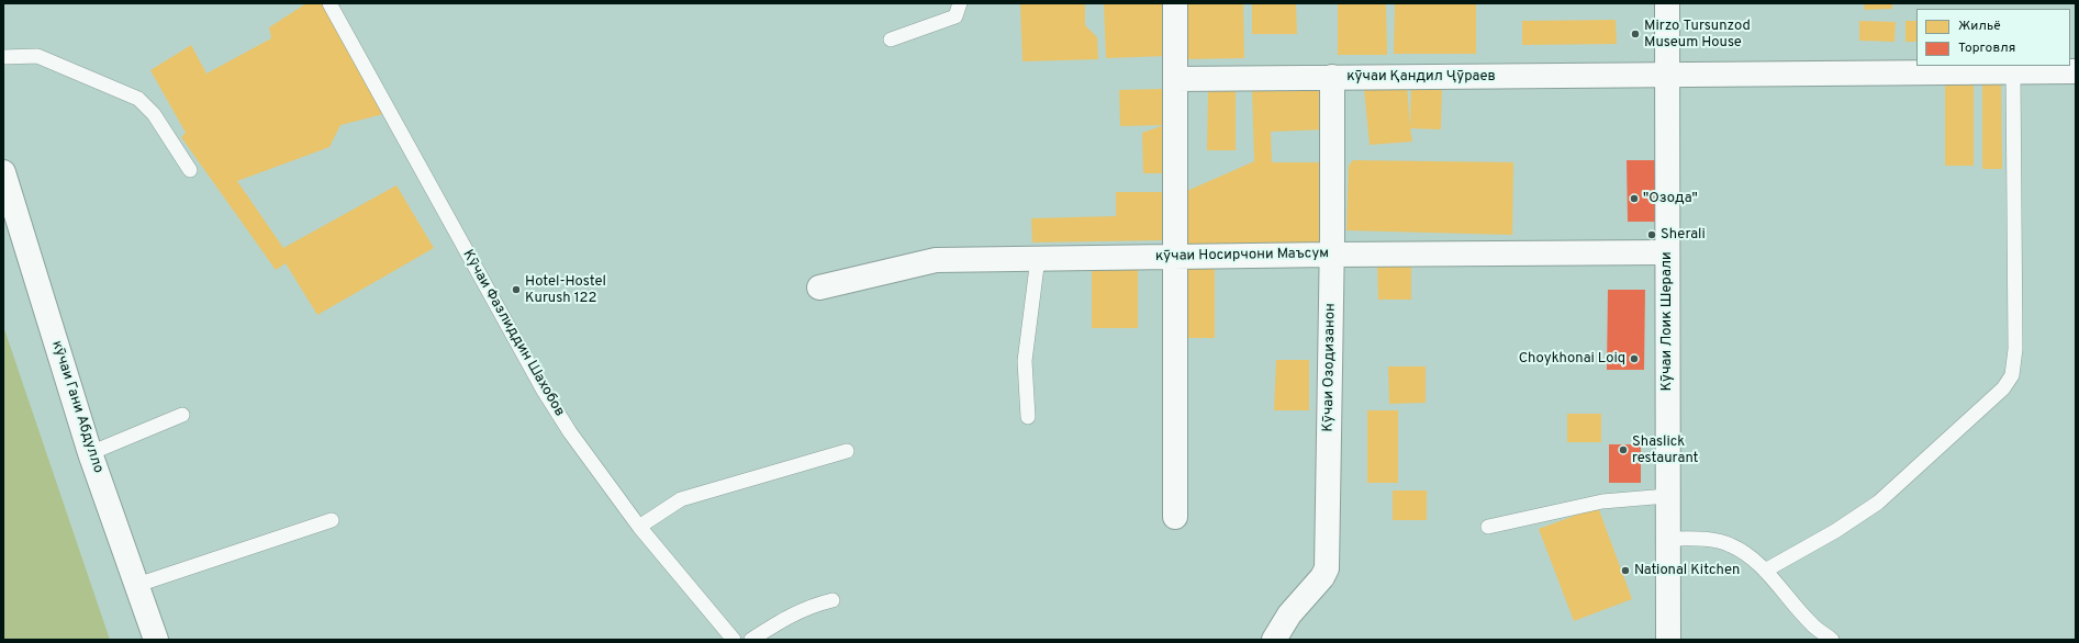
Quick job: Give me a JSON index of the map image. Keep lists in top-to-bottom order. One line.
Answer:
{"streets":{"street":["кӯчаи Қандил Ҷӯраев","кӯчаи Носирчони Маъсум","Кӯчаи Лоик Шерали","Кӯчаи Озодизанон","кӯчаи Гани Абдулло"],"lane":["Кӯчаи Фазлиддин Шахобов"]},"crossings":[["кӯчаи Қандил Ҷӯраев","Кӯчаи Лоик Шерали"],["кӯчаи Қандил Ҷӯраев","Кӯчаи Озодизанон"],["кӯчаи Носирчони Маъсум","Кӯчаи Лоик Шерали"],["кӯчаи Носирчони Маъсум","Кӯчаи Озодизанон"]],"places":["Mirzo Tursunzod Museum House","\"Озода\"","Sherali","Hotel-Hostel Kurush 122","Choykhonai Loiq","Shaslick restaurant","National Kitchen"],"legend":["Жильё","Торговля"]}
